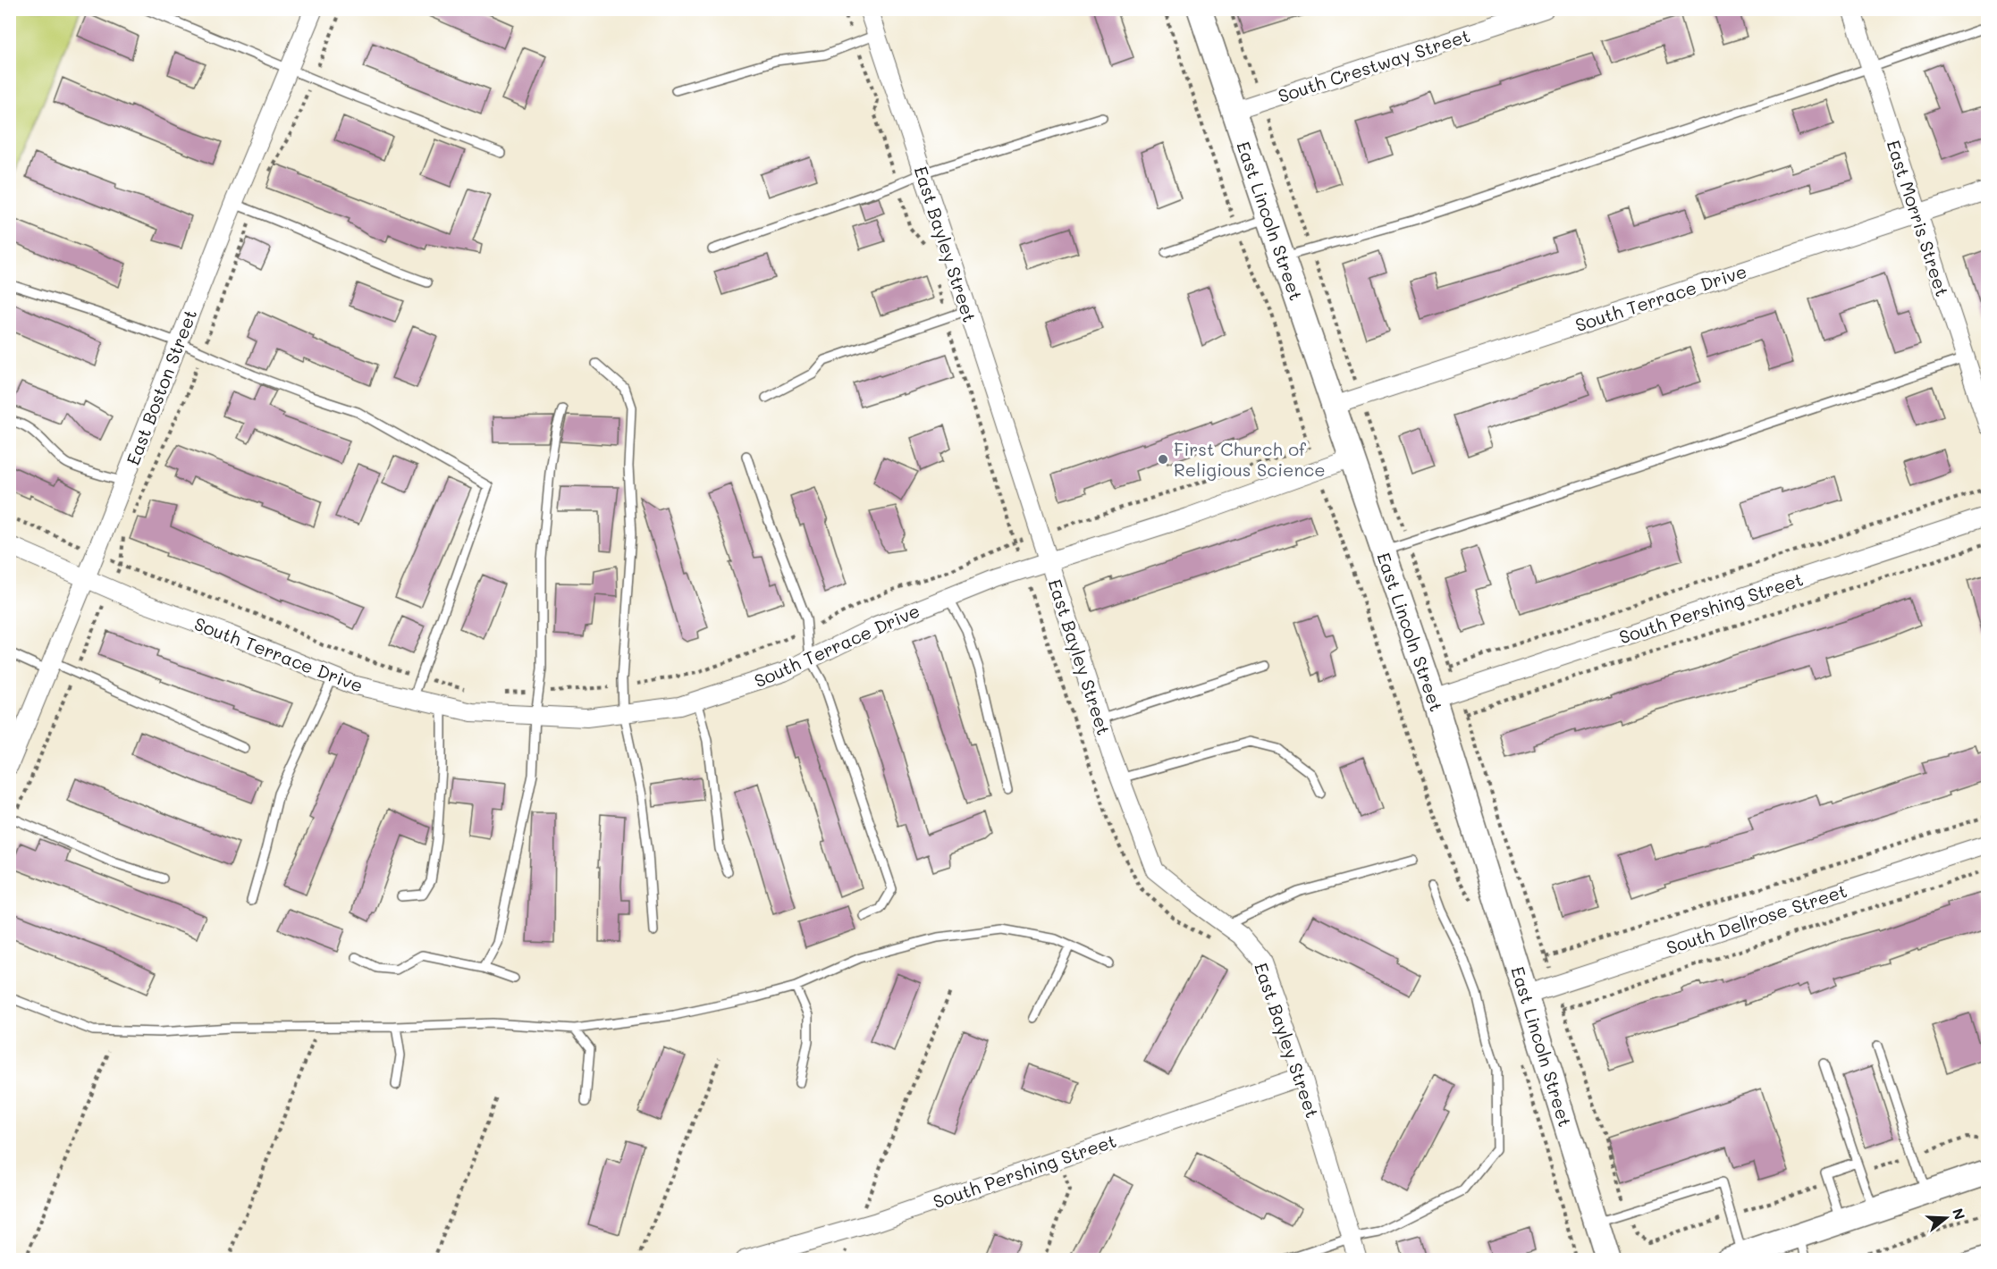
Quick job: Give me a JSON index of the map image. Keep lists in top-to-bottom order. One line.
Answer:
{"streets":{"street":["South Crestway Street","East Morris Street","East Lincoln Street","East Bayley Street","South Terrace Drive","East Boston Street","South Pershing Street","South Dellrose Street"]},"crossings":[["South Crestway Street","East Lincoln Street"],["East Morris Street","South Terrace Drive"],["East Lincoln Street","South Terrace Drive"],["East Lincoln Street","South Pershing Street"],["East Lincoln Street","South Dellrose Street"],["East Bayley Street","South Terrace Drive"],["East Bayley Street","South Pershing Street"],["South Terrace Drive","East Boston Street"]],"places":["First Church of Religious Science"],"north":"right"}
